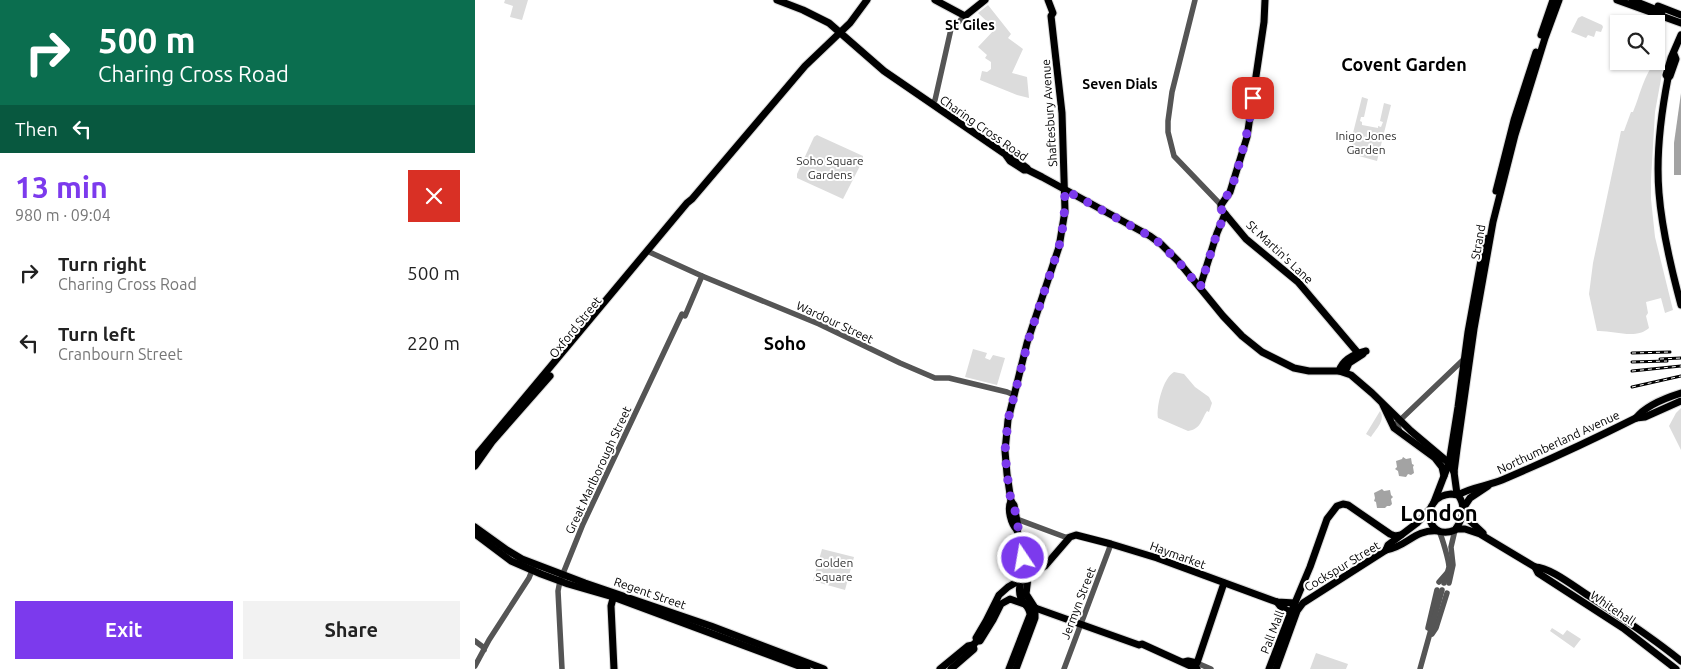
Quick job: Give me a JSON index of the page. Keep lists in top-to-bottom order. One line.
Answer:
{"streets":{"main road":["Shaftesbury Avenue","Charing Cross Road","Strand","St Martin's Lane","Oxford Street","Northumberland Avenue","Haymarket","Cockspur Street","Regent Street","Whitehall","Pall Mall"],"street":["Wardour Street","Great Marlborough Street","Jermyn Street"]},"crossings":[["Shaftesbury Avenue","Charing Cross Road"],["Shaftesbury Avenue","Wardour Street"],["Charing Cross Road","St Martin's Lane"],["Charing Cross Road","Oxford Street"],["Strand","Northumberland Avenue"],["Strand","Cockspur Street"],["Strand","Whitehall"],["Wardour Street","Oxford Street"],["Wardour Street","Great Marlborough Street"],["Northumberland Avenue","Cockspur Street"],["Northumberland Avenue","Whitehall"],["Great Marlborough Street","Regent Street"],["Haymarket","Cockspur Street"],["Haymarket","Jermyn Street"],["Haymarket","Pall Mall"],["Cockspur Street","Whitehall"],["Cockspur Street","Pall Mall"]],"districts":["St Giles","Covent Garden","Seven Dials","Soho","London"],"parks":["Inigo Jones Garden","Soho Square Gardens","Golden Square"],"page":{"turn":["500 m","Charing Cross Road"],"then":"Then","heading":["13 min","980 m · 09:04"],"list":[{"name":"Turn right","note":"Charing Cross Road","value":"500 m"},{"name":"Turn left","note":"Cranbourn Street","value":"220 m"}],"buttons":["Exit","Share"]}}
